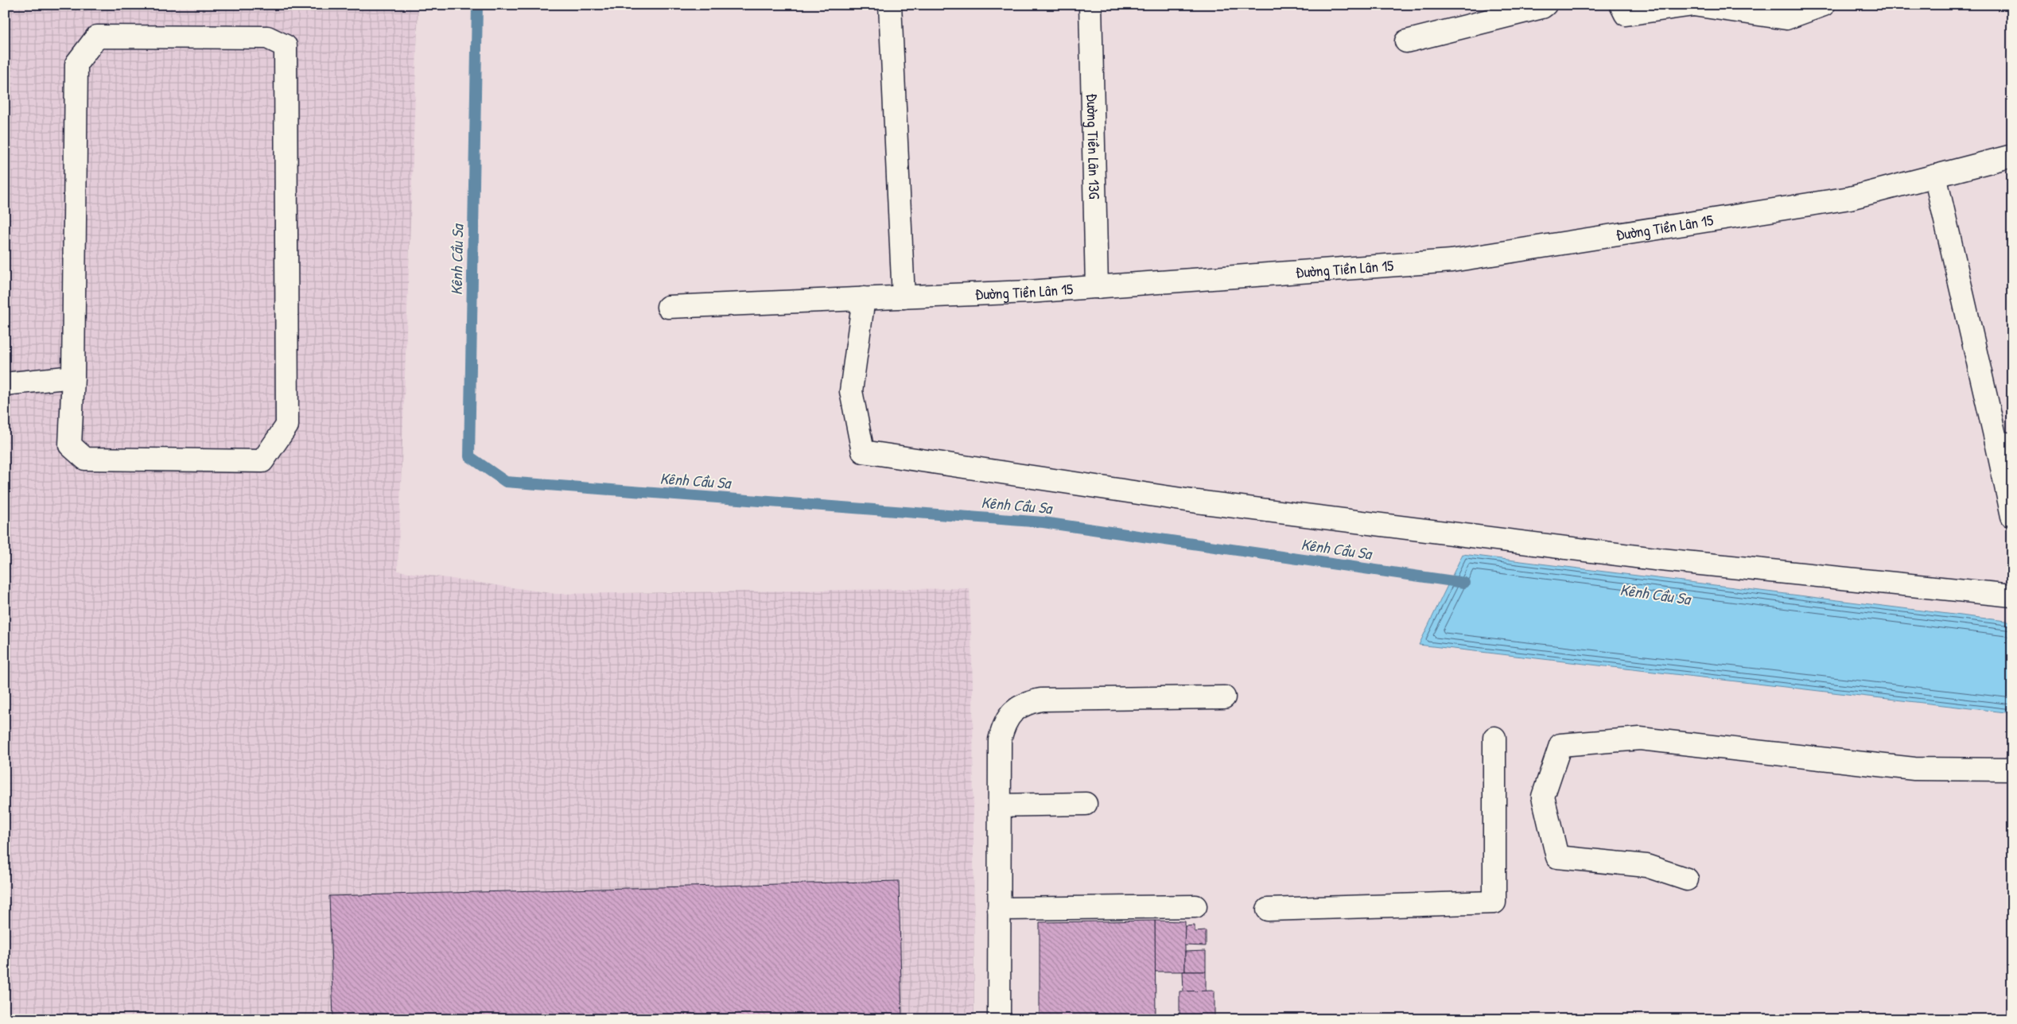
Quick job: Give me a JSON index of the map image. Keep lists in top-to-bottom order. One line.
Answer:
{"streets":{"street":["Đường Tiền Lân 13G","Đường Tiền Lân 15"]},"crossings":[["Đường Tiền Lân 13G","Đường Tiền Lân 15"]],"water":["Kênh Cầu Sa"]}
